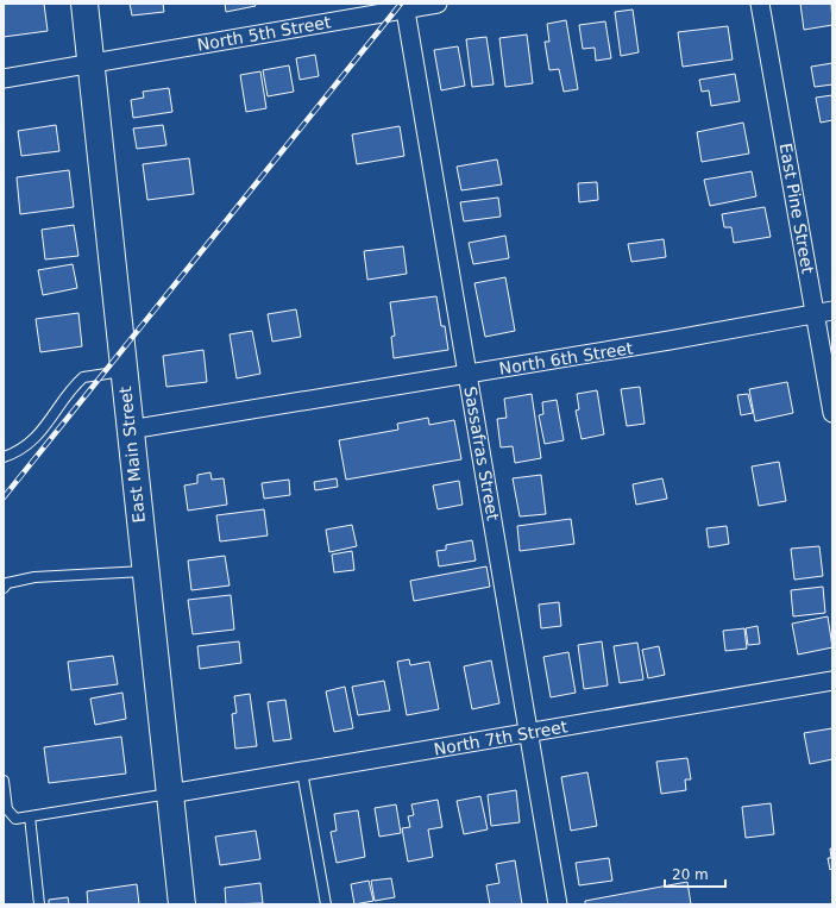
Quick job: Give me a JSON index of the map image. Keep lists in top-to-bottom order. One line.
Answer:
{"streets":{"highway":["East Main Street"],"street":["North 5th Street","East Pine Street","North 6th Street","Sassafras Street","North 7th Street"]},"crossings":[["North 5th Street","Sassafras Street"],["North 5th Street","East Main Street"],["East Pine Street","North 6th Street"],["North 6th Street","Sassafras Street"],["North 6th Street","East Main Street"],["Sassafras Street","North 7th Street"],["East Main Street","North 7th Street"]],"scale_bar":"20 m"}
